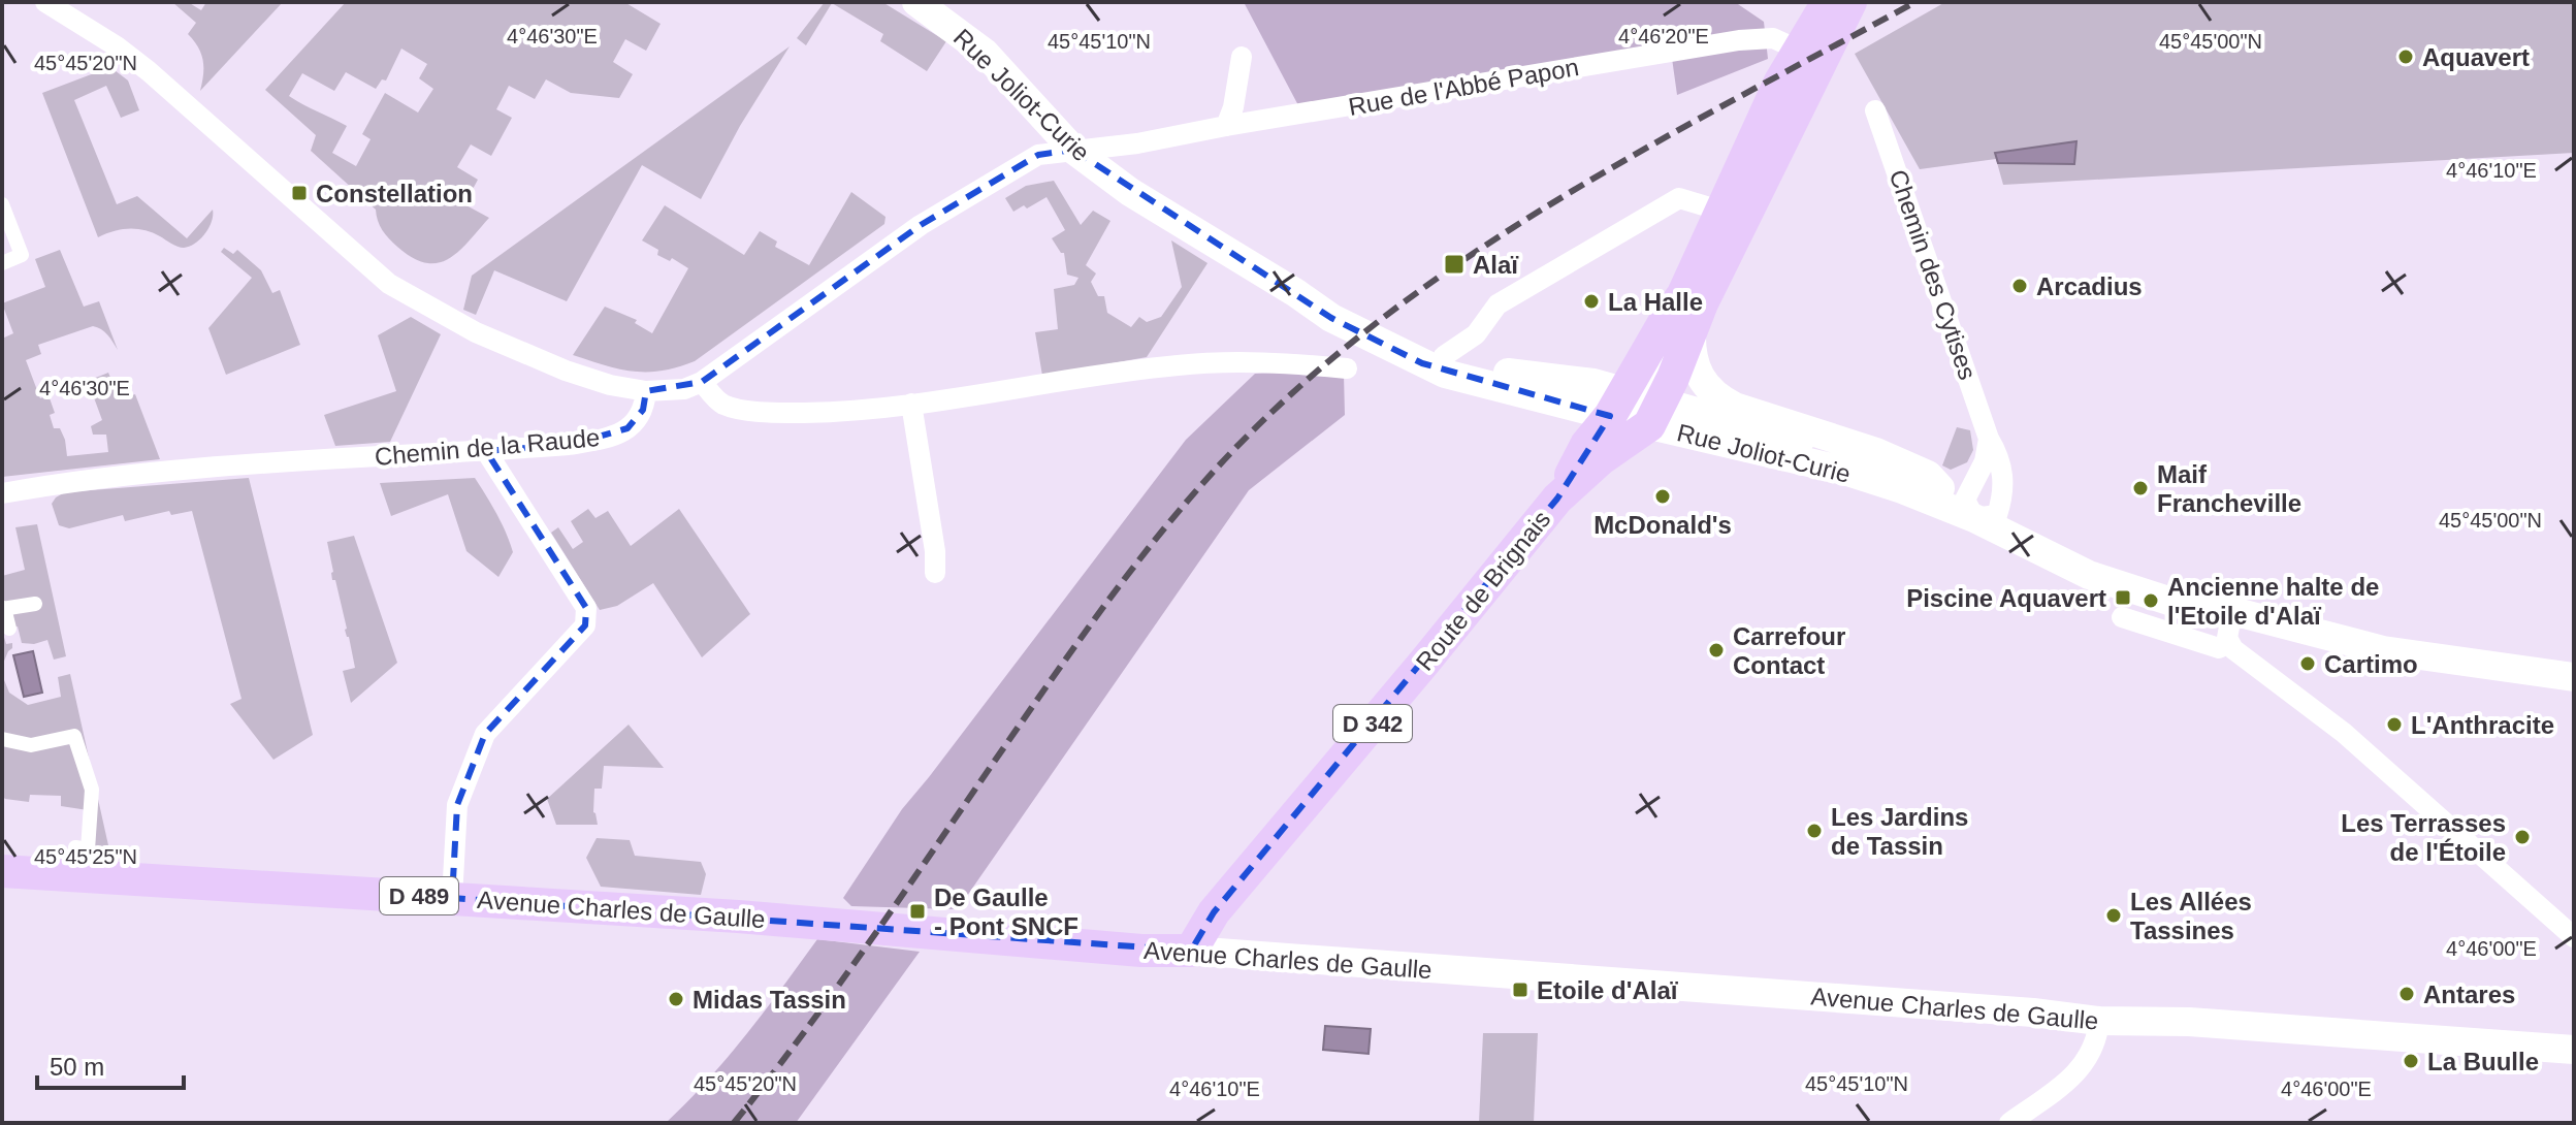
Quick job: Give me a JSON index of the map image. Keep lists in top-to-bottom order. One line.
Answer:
{"streets":{"main road":["Rue Joliot-Curie","Route de Brignais","D 342","D 489","Avenue Charles de Gaulle"],"street":["Rue de l'Abbé Papon","Chemin des Cytises","Chemin de la Raude"]},"crossings":[["Rue de l'Abbé Papon","Rue Joliot-Curie"],["Rue de l'Abbé Papon","Route de Brignais"],["Rue Joliot-Curie","Chemin des Cytises"],["Rue Joliot-Curie","Route de Brignais"],["Route de Brignais","Avenue Charles de Gaulle"]],"places":{"other":["Aquavert","Arcadius","La Halle","Maif Francheville","McDonald's","Ancienne halte de l'Etoile d'Alaï","Carrefour Contact","Cartimo","L'Anthracite","Les Jardins de Tassin","Les Terrasses de l'Étoile","Les Allées Tassines","Antares","Midas Tassin","La Buulle"],"transit":["Constellation","Alaï","Piscine Aquavert","De Gaulle - Pont SNCF","Etoile d'Alaï"]},"scale_bar":"50 m","coordinates":["4°46'30\"E","4°46'20\"E","45°45'00\"N","45°45'10\"N","45°45'20\"N","4°46'10\"E","45°45'25\"N","4°46'00\"E"]}
